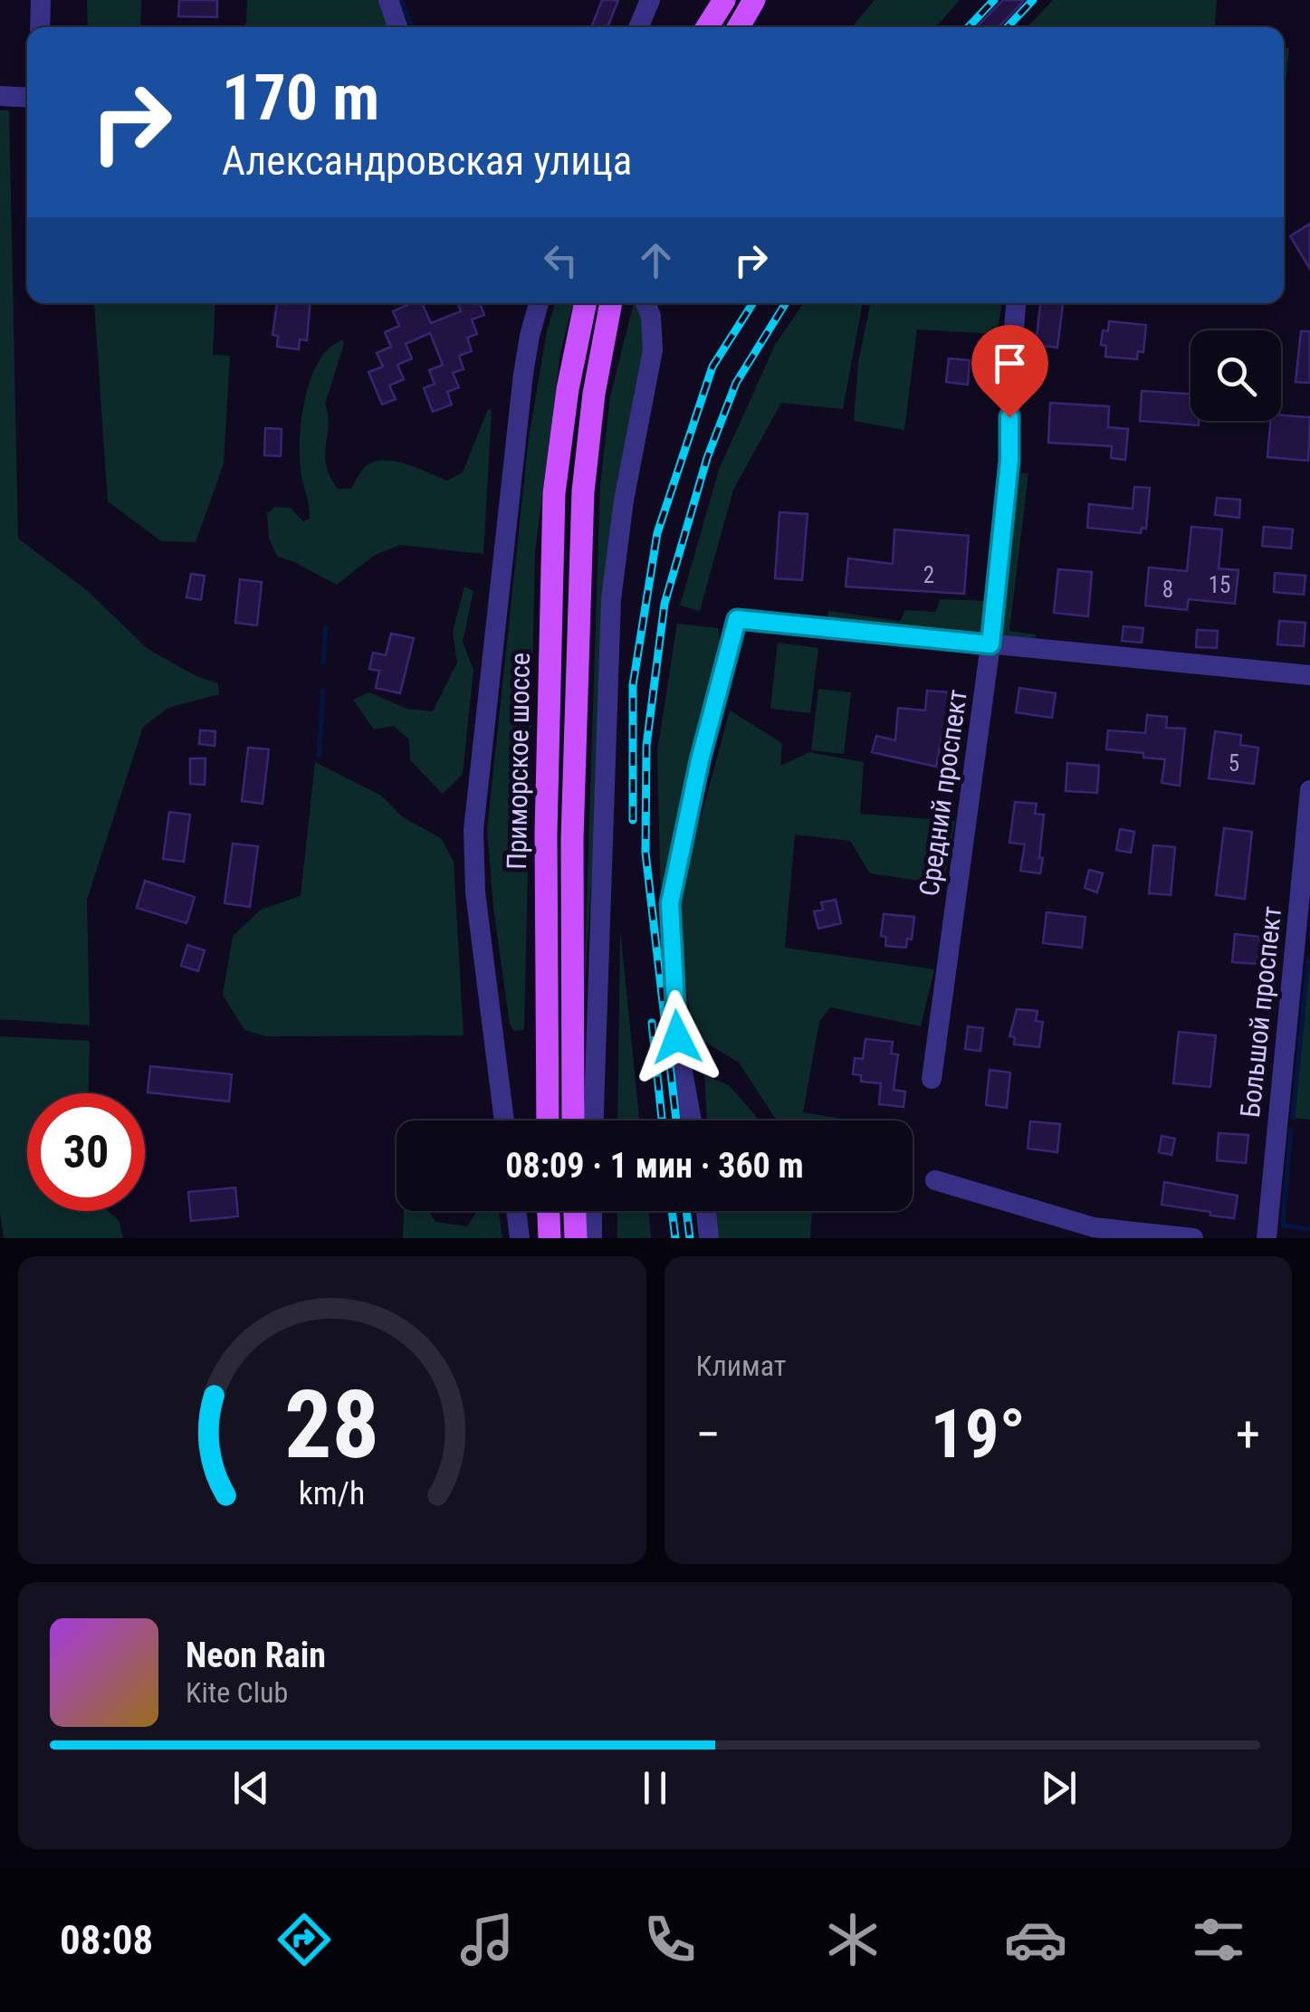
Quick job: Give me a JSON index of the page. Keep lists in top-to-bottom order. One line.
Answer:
{"streets":{"main road":["Приморское шоссе"],"street":["Средний проспект","Большой проспект"]},"house_numbers":["2","15","8","5"],"page":{"turn":["170 m","Александровская улица"],"limit":"30","trip":"08:09 · 1 мин · 360 m","tile":"Климат","heat":["−","19°","+"],"song":["Neon Rain","Kite Club"],"tabs":"08:08","gauge":["28","km/h"]}}
